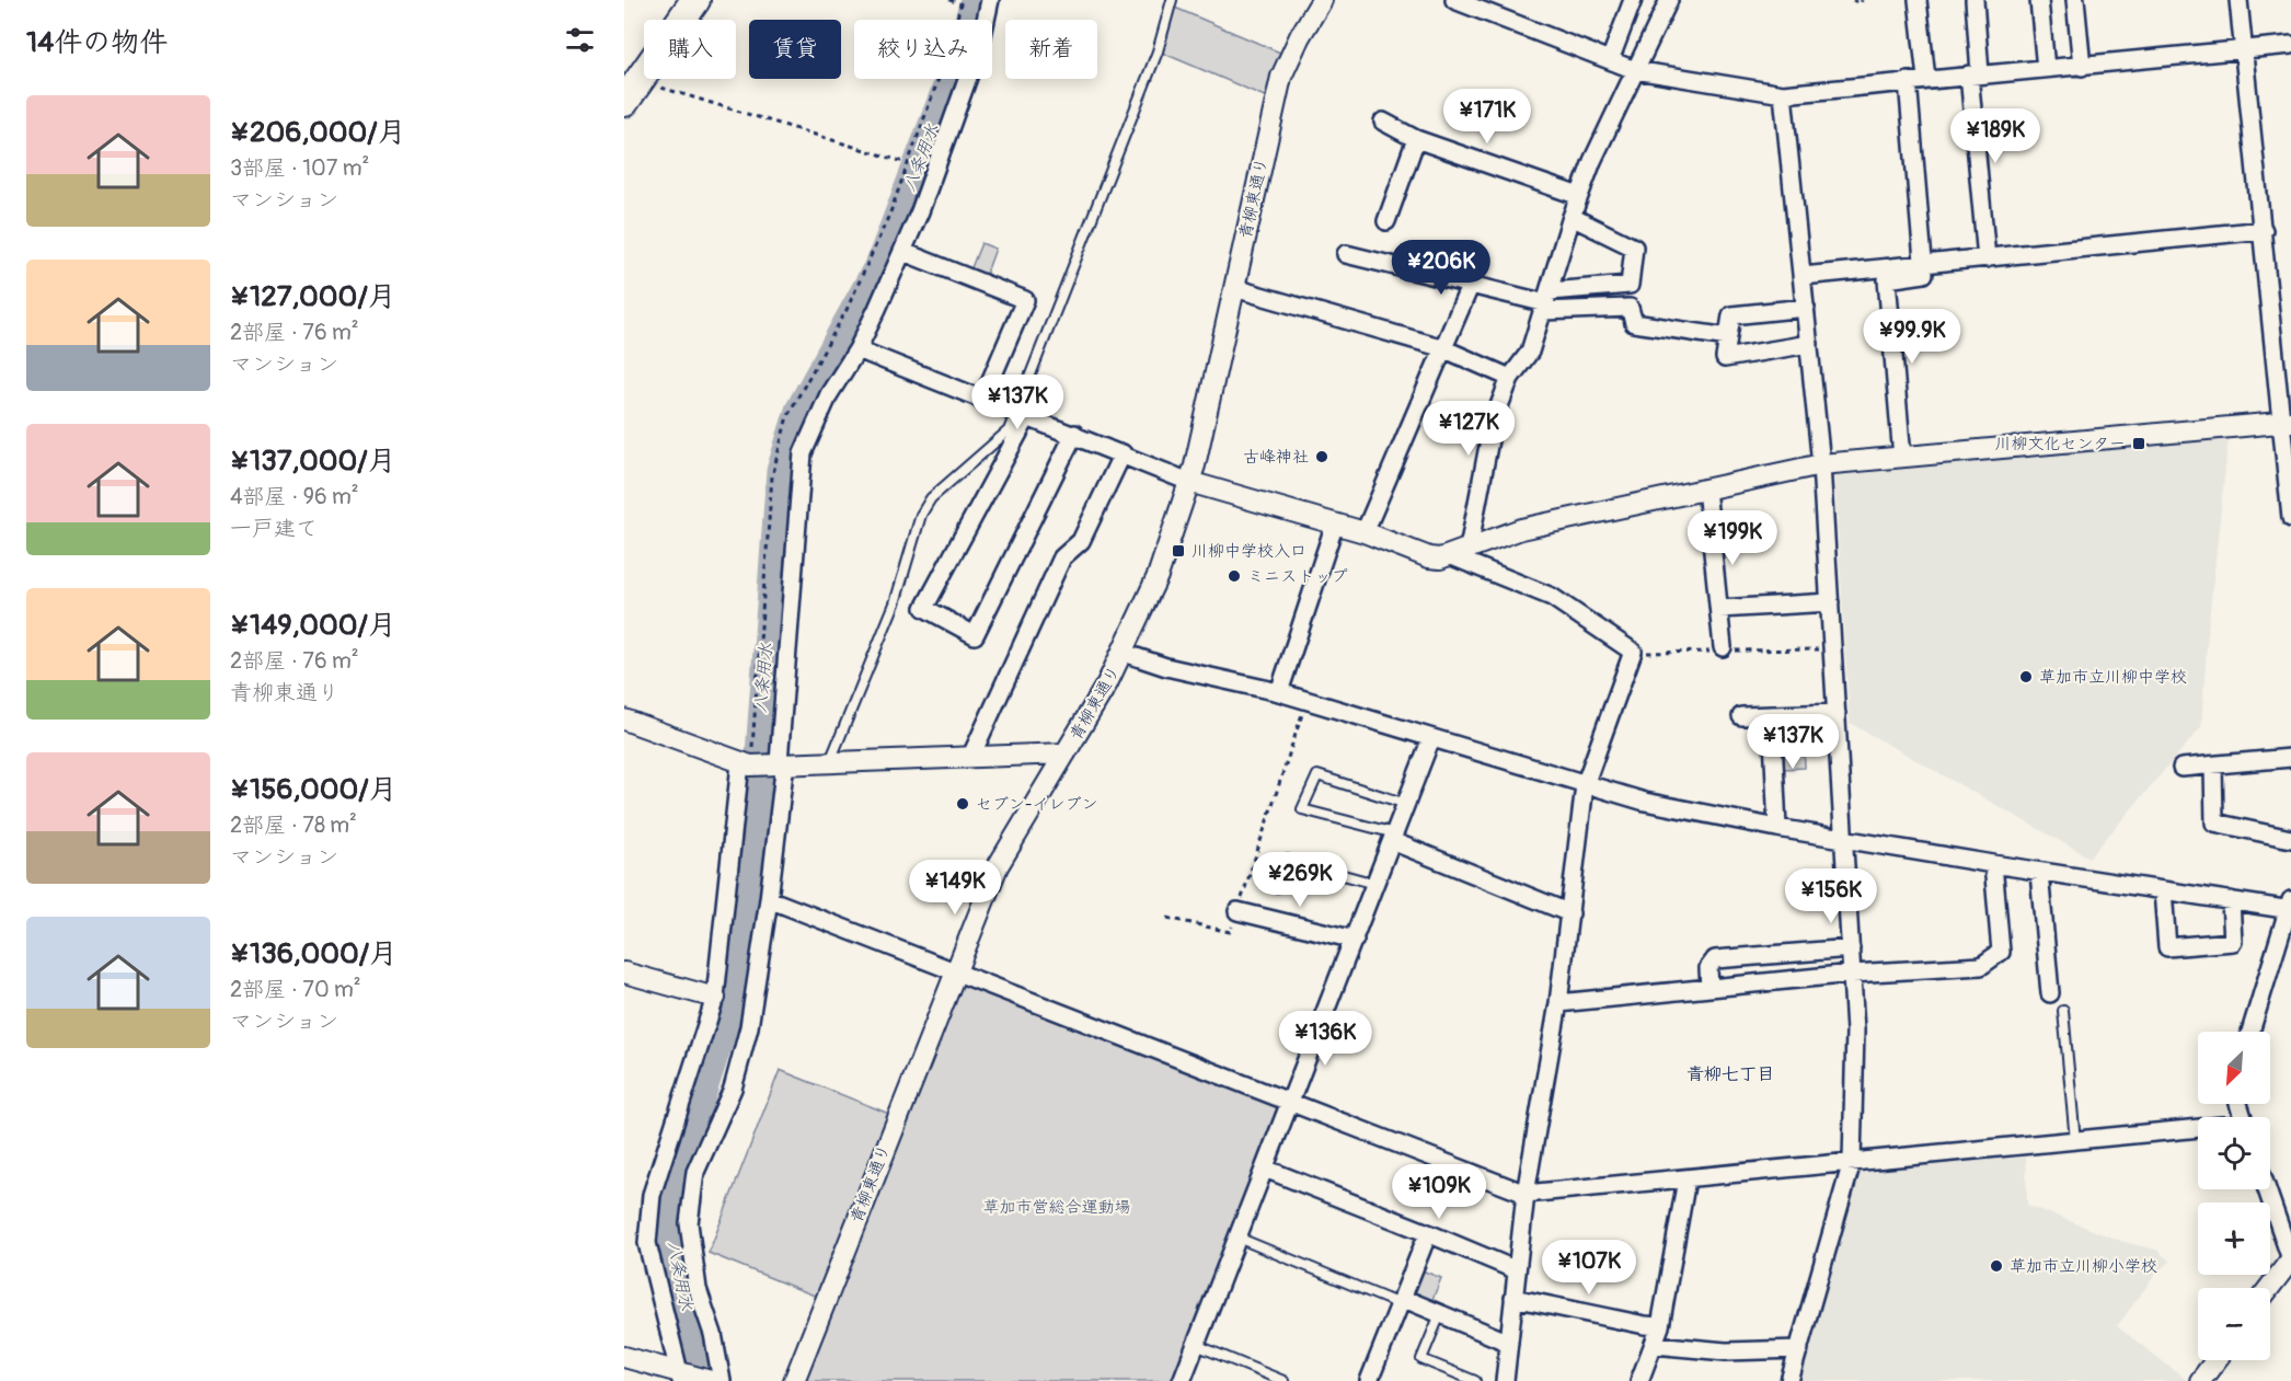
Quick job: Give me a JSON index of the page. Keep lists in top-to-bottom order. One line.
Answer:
{"streets":{"street":["青柳東通り"]},"districts":["青柳七丁目"],"water":["八条用水"],"parks":["草加市営総合運動場"],"places":{"transit":["川柳文化センター","川柳中学校入口"],"other":["古峰神社","ミニストップ","草加市立川柳中学校","セブン-イレブン","草加市立川柳小学校"]},"north":"bottom left","page":{"heading":"14件の物件","chip":["購入","賃貸","絞り込み","新着"],"list":[{"name":"¥206,000/月","note":"3部屋 · 107 m² · マンション"},{"name":"¥127,000/月","note":"2部屋 · 76 m² · マンション"},{"name":"¥137,000/月","note":"4部屋 · 96 m² · 一戸建て"},{"name":"¥149,000/月","note":"2部屋 · 76 m² · 青柳東通り"},{"name":"¥156,000/月","note":"2部屋 · 78 m² · マンション"},{"name":"¥136,000/月","note":"2部屋 · 70 m² · マンション"}],"price":["¥171K","¥189K","¥206K","¥99.9K","¥137K","¥127K","¥199K","¥137K","¥269K","¥149K","¥156K","¥136K","¥109K","¥107K"],"map_buttons":["+","−"]}}
